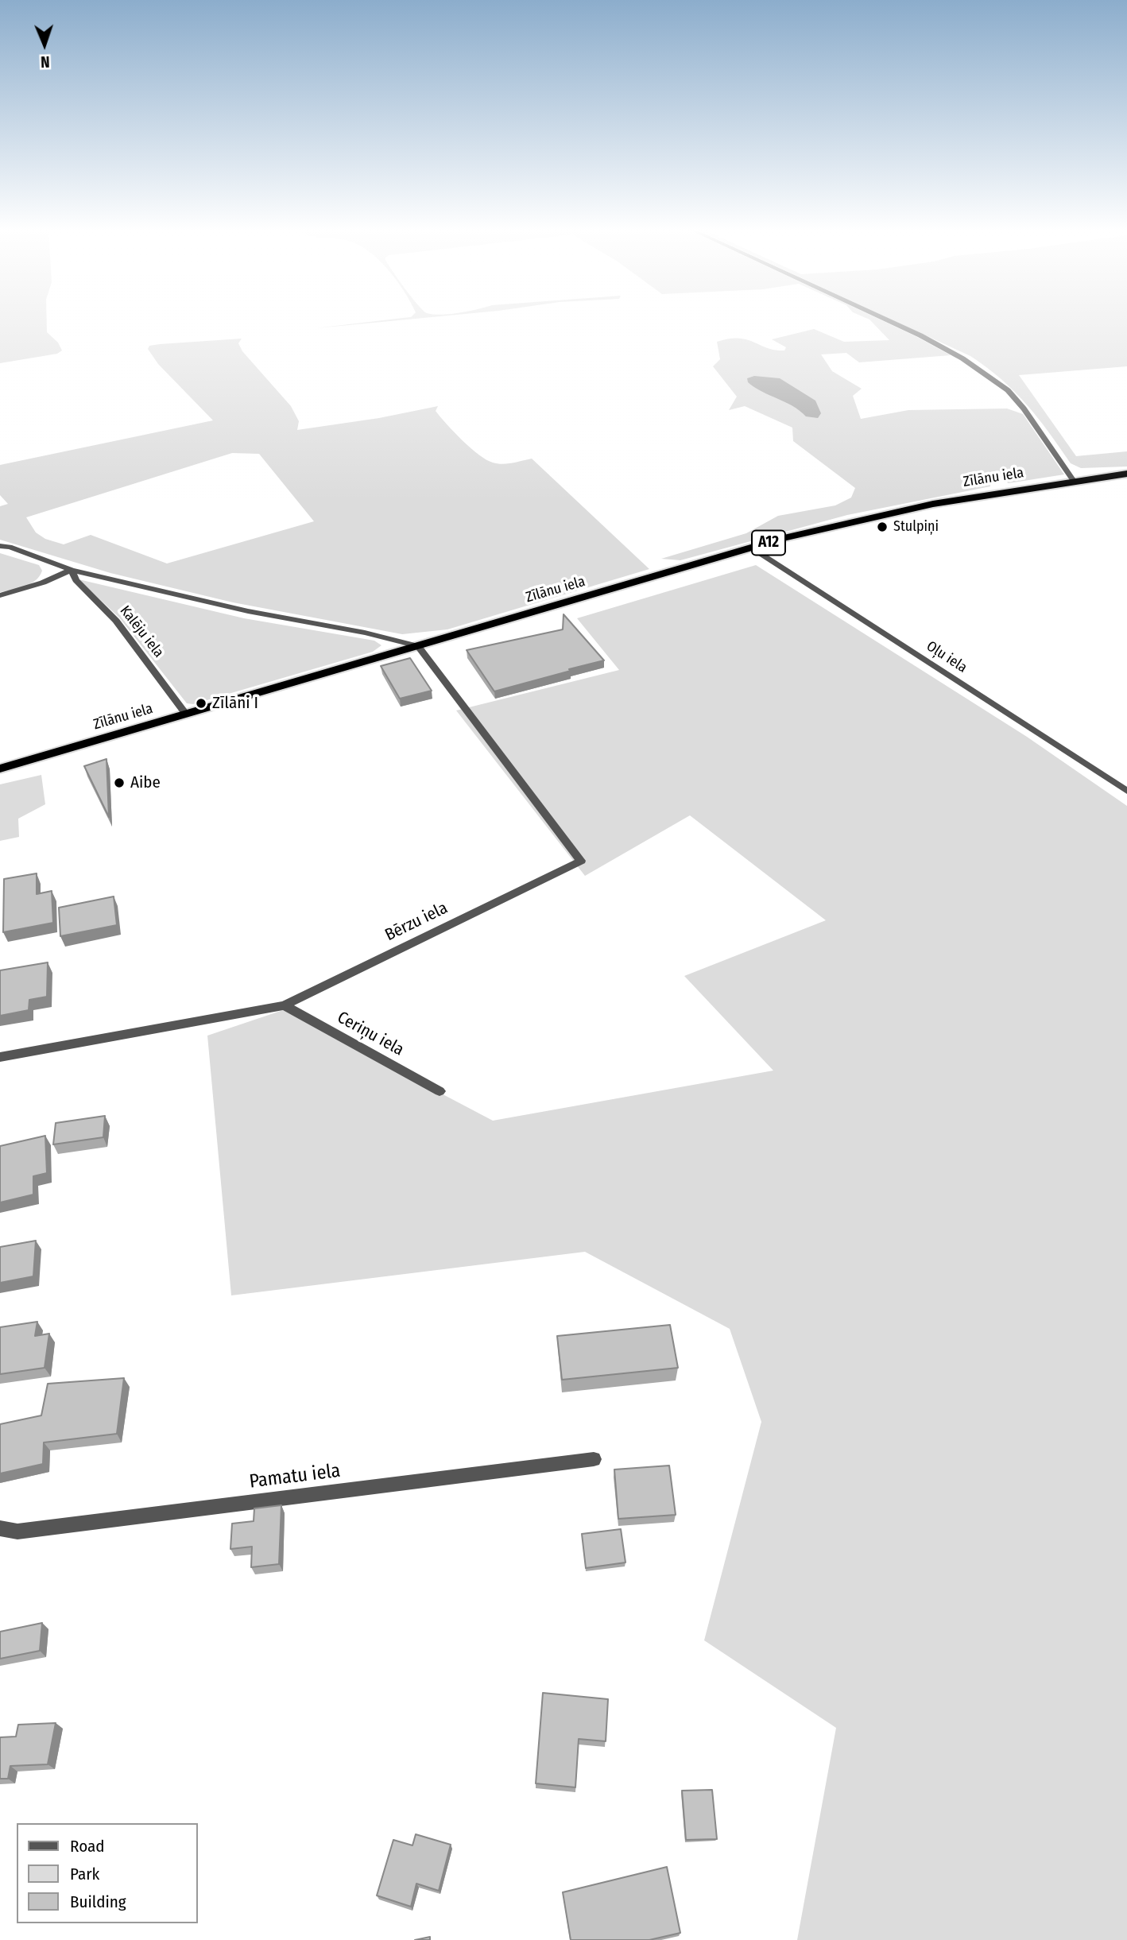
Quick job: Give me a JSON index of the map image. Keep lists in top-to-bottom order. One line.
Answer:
{"streets":{"highway":["Zīlānu iela","A12"],"street":["Kalēju iela","Oļu iela","Bērzu iela","Ceriņu iela","Pamatu iela"]},"crossings":[["Zīlānu iela","Kalēju iela"],["Zīlānu iela","Oļu iela"],["Zīlānu iela","Bērzu iela"],["Bērzu iela","Ceriņu iela"]],"places":["Stulpiņi","Zīlāni I","Aibe"],"legend":["Road","Park","Building"],"north":"bottom"}
